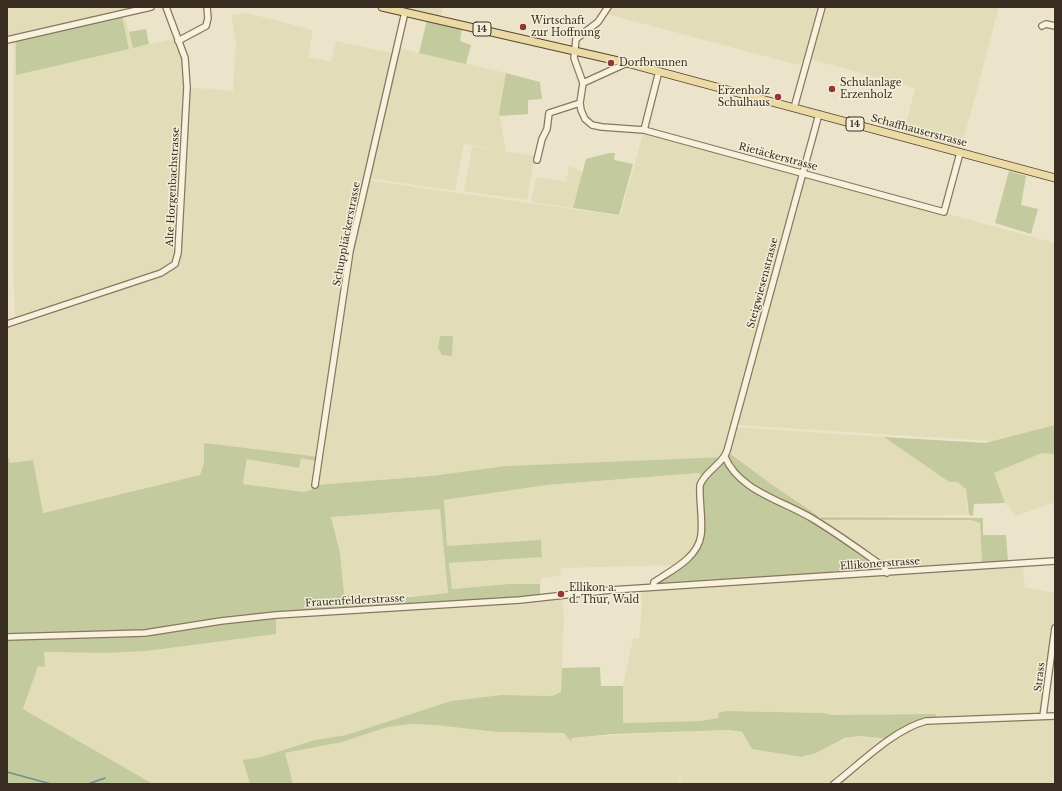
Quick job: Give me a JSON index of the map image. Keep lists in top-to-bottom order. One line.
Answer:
{"streets":{"main road":["14","Schaffhauserstrasse"],"street":["Rietäckerstrasse","Alte Horgenbachstrasse","Schuppliäckerstrasse","Steigwiesenstrasse","Ellikonerstrasse","Frauenfelderstrasse","Strass"]},"crossings":[["Schaffhauserstrasse","Rietäckerstrasse"],["Schaffhauserstrasse","Schuppliäckerstrasse"],["Schaffhauserstrasse","Steigwiesenstrasse"],["Rietäckerstrasse","Steigwiesenstrasse"],["Ellikonerstrasse","Frauenfelderstrasse"]],"places":["Wirtschaft zur Hoffnung","Dorfbrunnen","Schulanlage Erzenholz","Erzenholz Schulhaus","Ellikon a. d. Thur, Wald"]}
